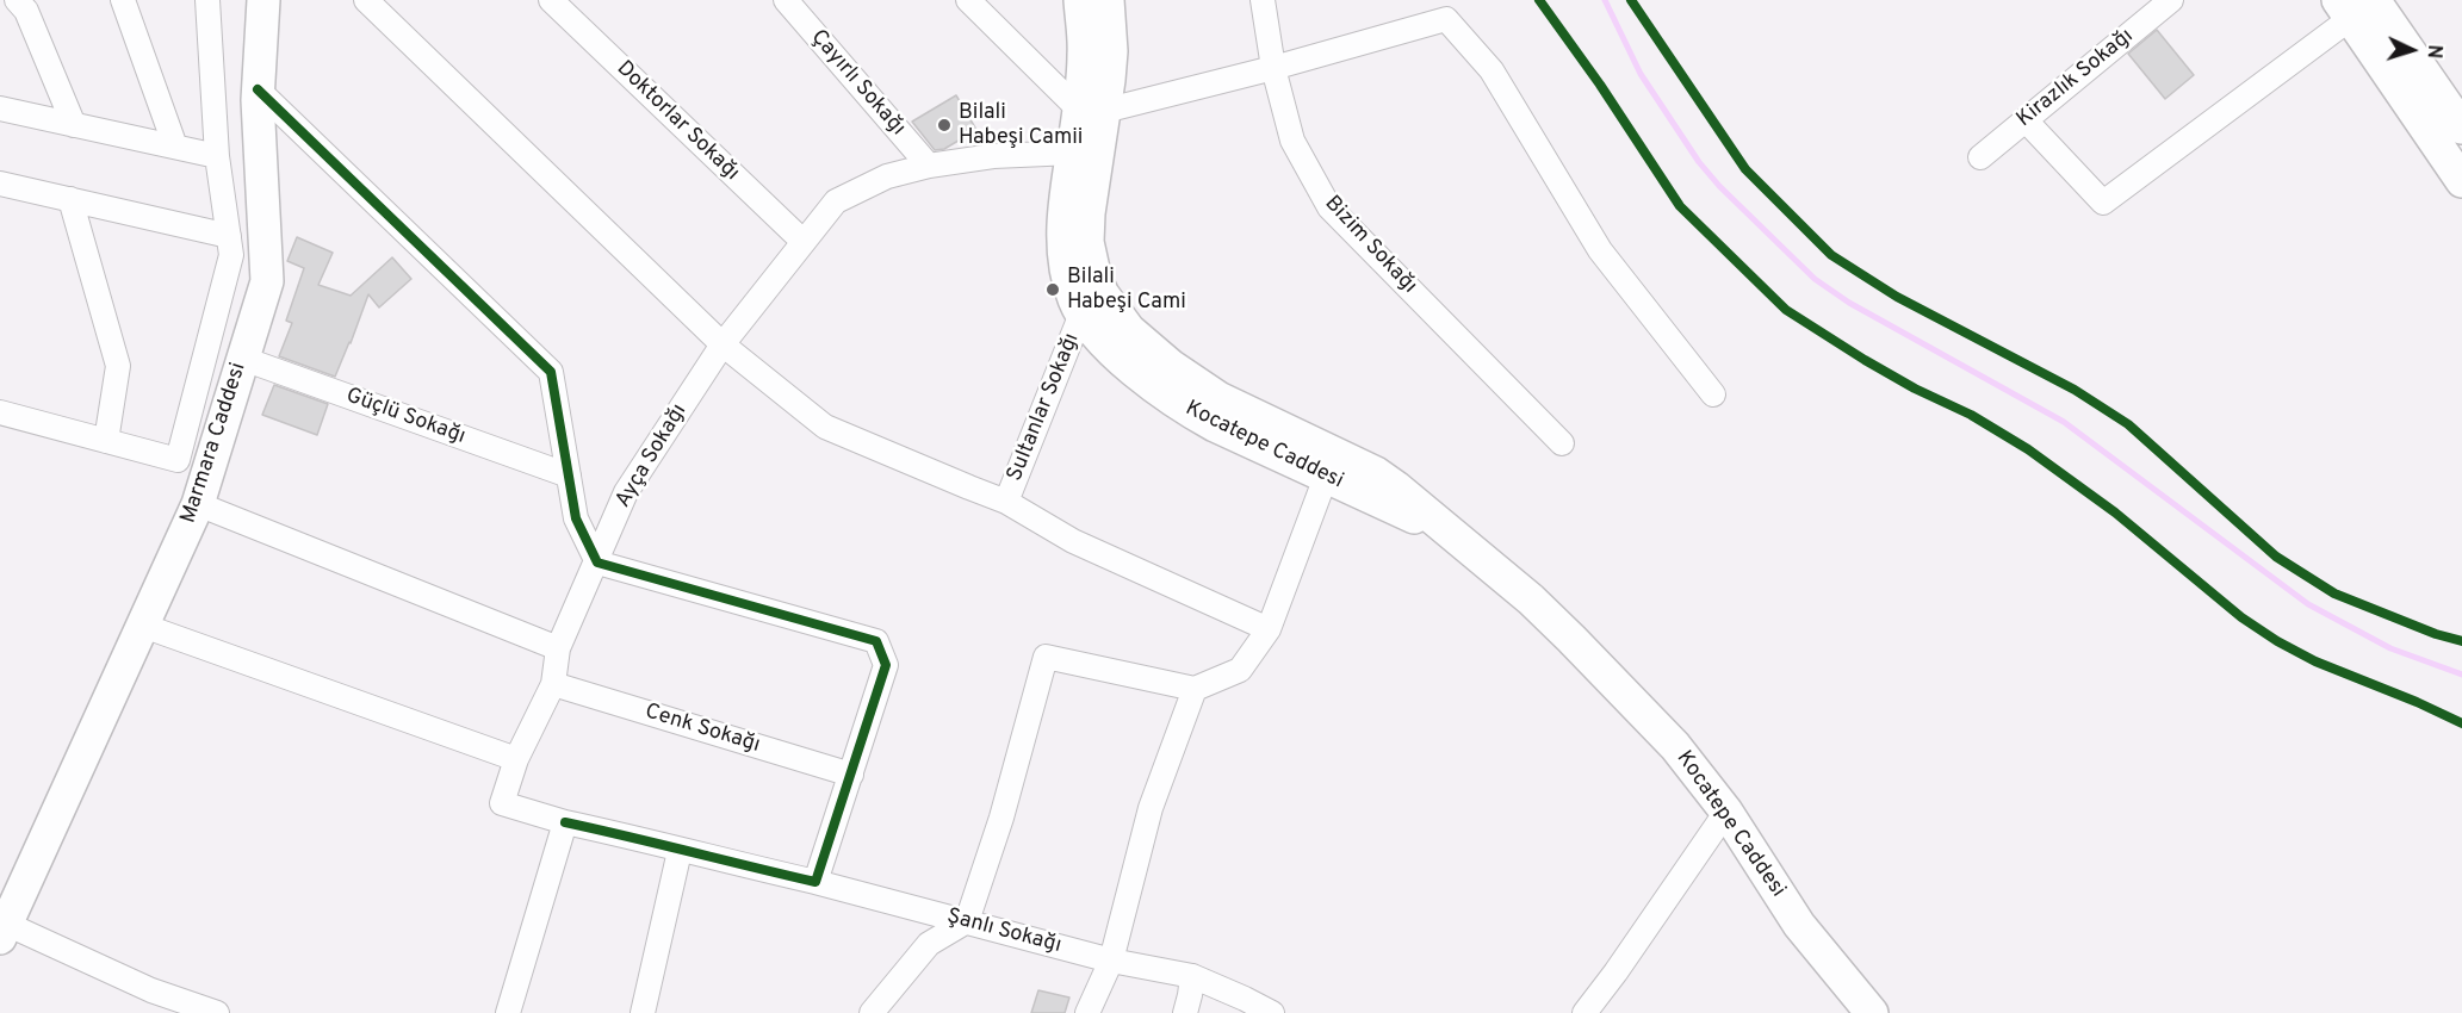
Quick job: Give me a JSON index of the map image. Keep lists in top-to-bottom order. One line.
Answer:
{"streets":{"main road":["Marmara Caddesi","Kocatepe Caddesi"],"street":["Kirazlık Sokağı","Çayırlı Sokağı","Doktorlar Sokağı","Bizim Sokağı","Sultanlar Sokağı","Güçlü Sokağı","Ayça Sokağı","Cenk Sokağı","Şanlı Sokağı"]},"crossings":[["Çayırlı Sokağı","Ayça Sokağı"],["Doktorlar Sokağı","Ayça Sokağı"],["Sultanlar Sokağı","Kocatepe Caddesi"],["Güçlü Sokağı","Marmara Caddesi"],["Kocatepe Caddesi","Ayça Sokağı"],["Ayça Sokağı","Cenk Sokağı"],["Ayça Sokağı","Şanlı Sokağı"]],"places":["Bilali Habeşi Camii","Bilali Habeşi Cami"],"north":"right"}
